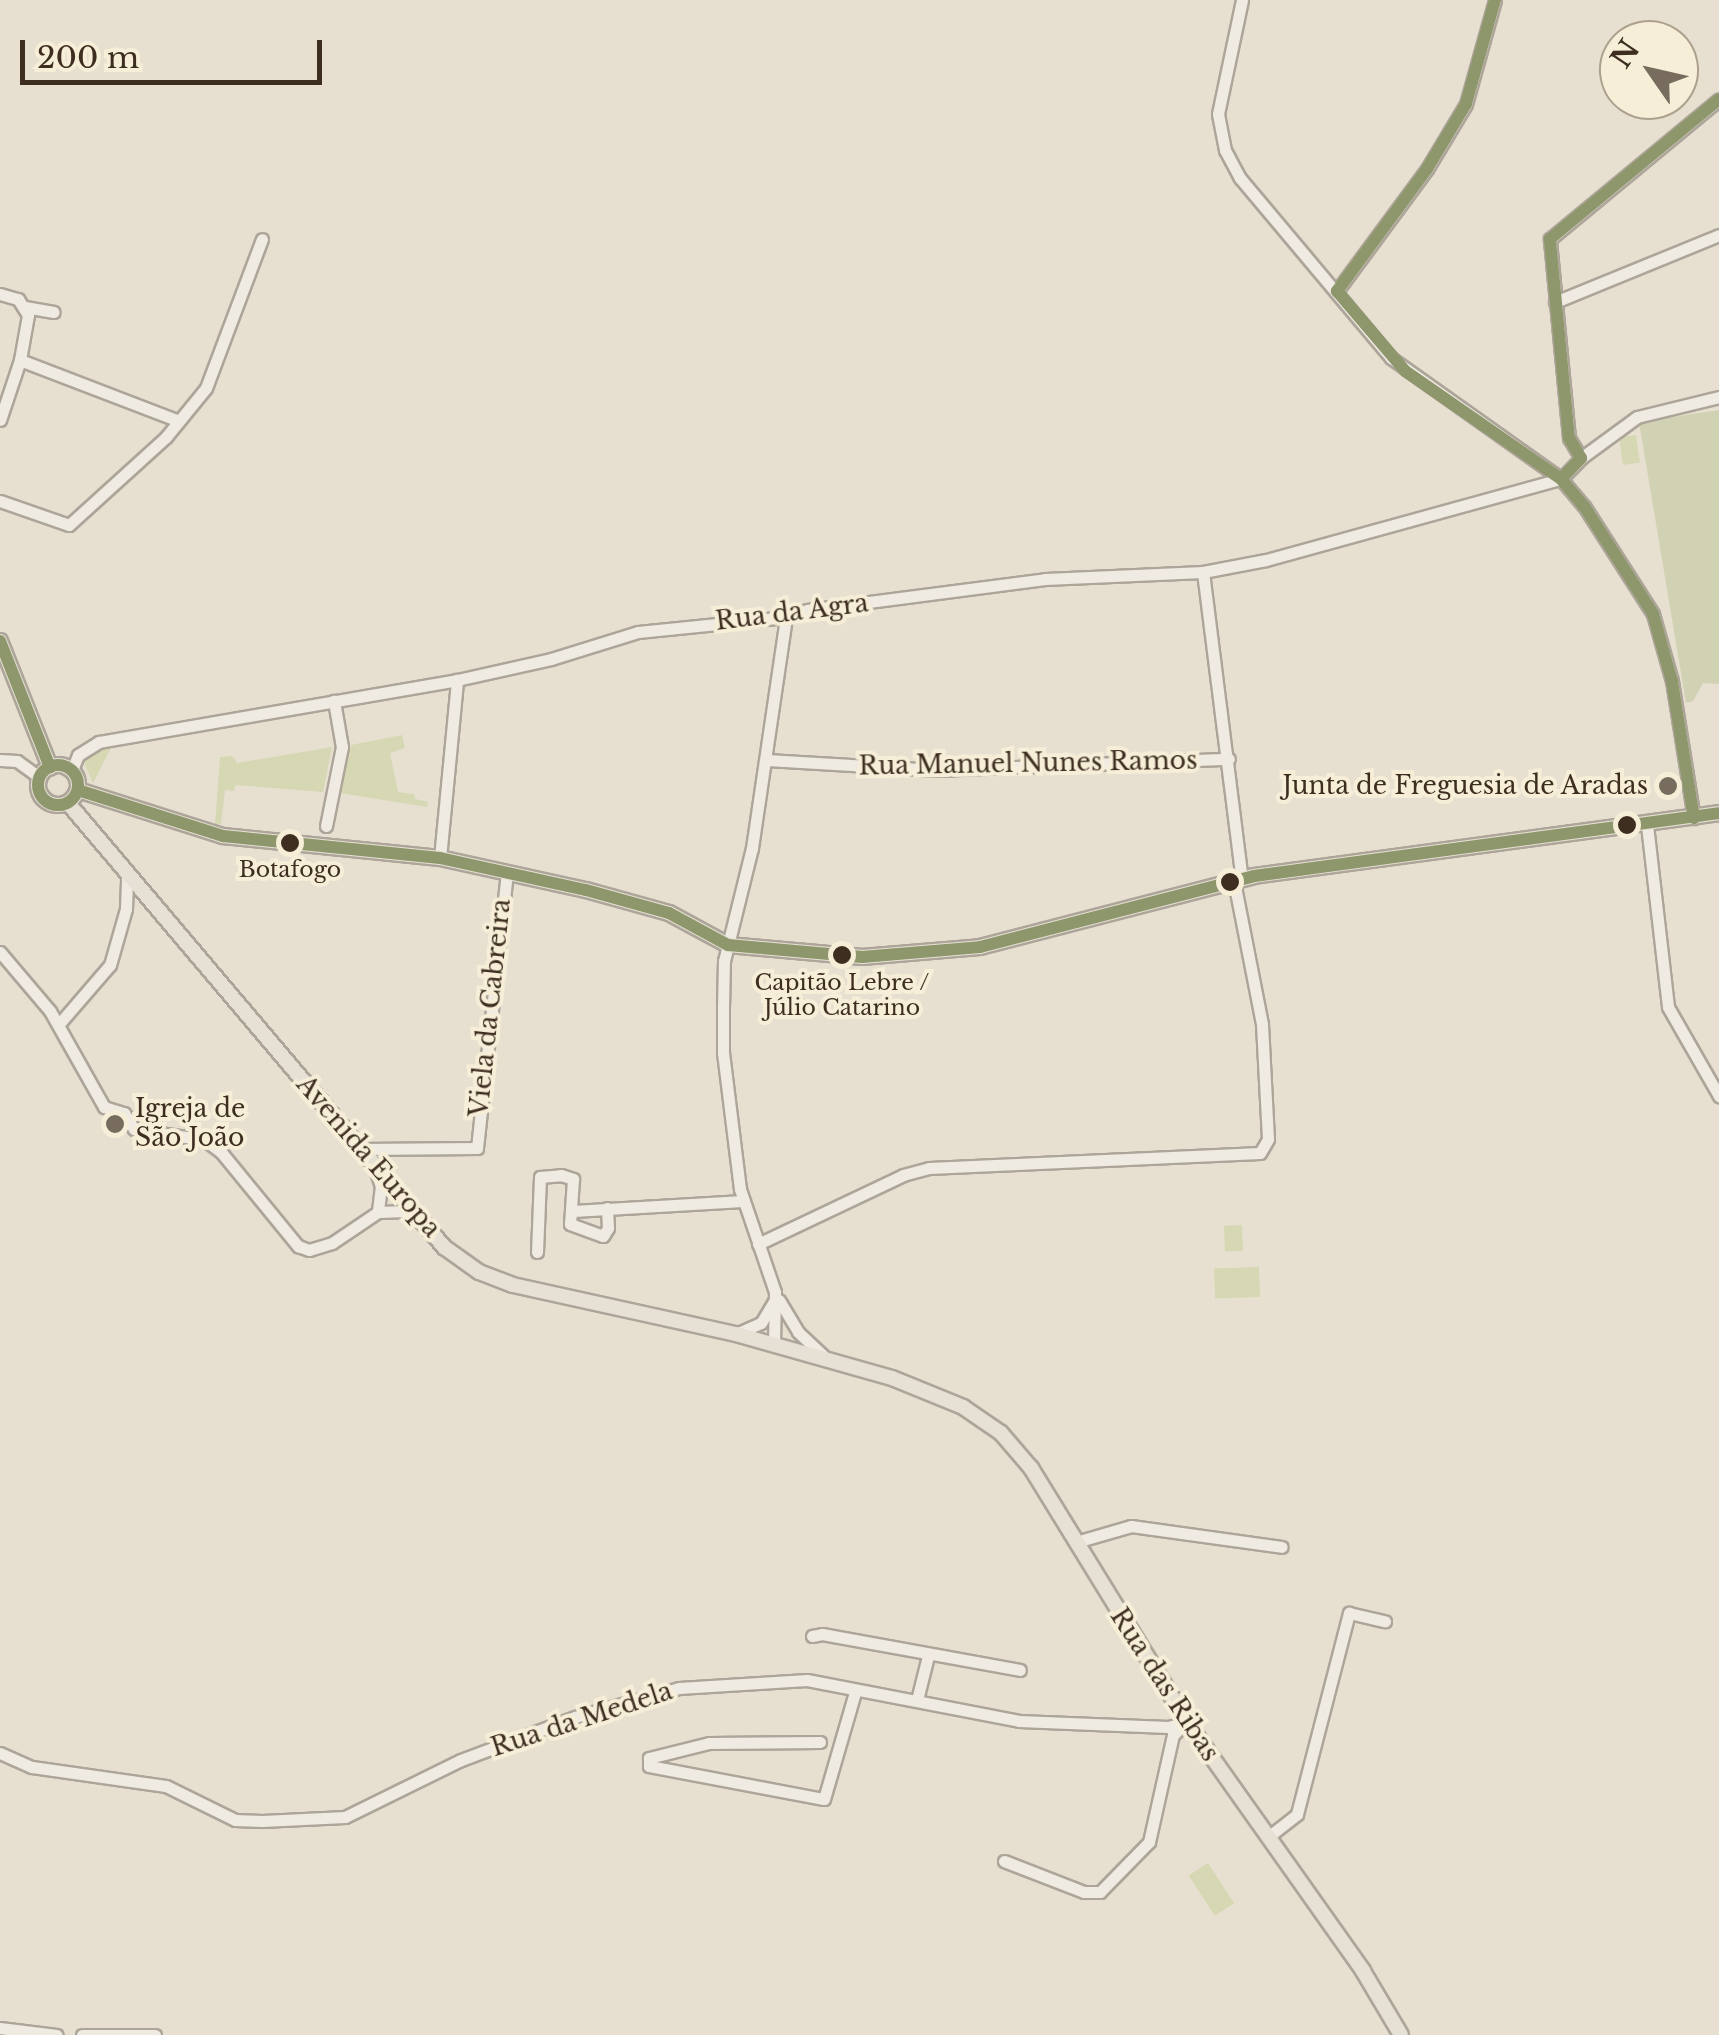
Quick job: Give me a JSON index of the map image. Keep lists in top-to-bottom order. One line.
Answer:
{"streets":{"main road":["Avenida Europa","Rua das Ribas"],"street":["Rua da Agra","Rua Manuel Nunes Ramos","Viela da Cabreira","Rua da Medela"]},"crossings":[["Rua da Agra","Avenida Europa"],["Viela da Cabreira","Avenida Europa"],["Avenida Europa","Rua das Ribas"],["Rua das Ribas","Rua da Medela"]],"places":["Junta de Freguesia de Aradas","Botafogo","Capitão Lebre / Júlio Catarino","Igreja de São João"],"scale_bar":"200 m","north":"top left"}
